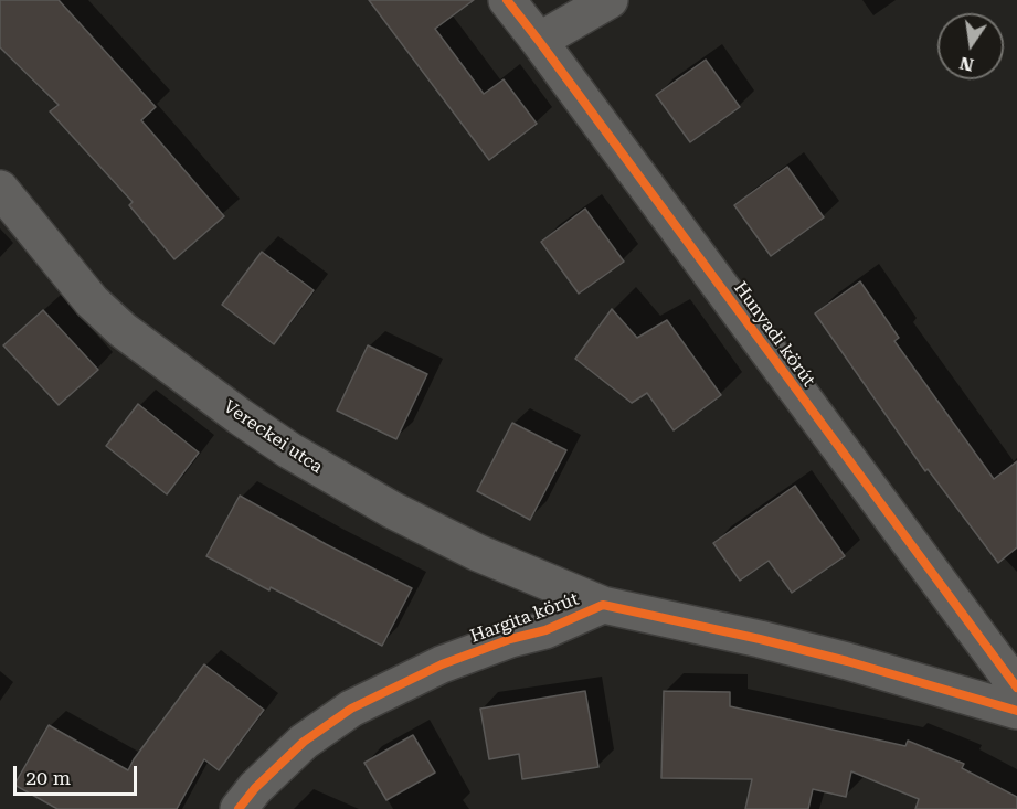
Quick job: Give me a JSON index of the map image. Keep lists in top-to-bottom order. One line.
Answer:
{"streets":{"street":["Hunyadi körút","Vereckei utca","Hargita körút"]},"crossings":[["Vereckei utca","Hargita körút"]],"scale_bar":"20 m","north":"bottom"}
